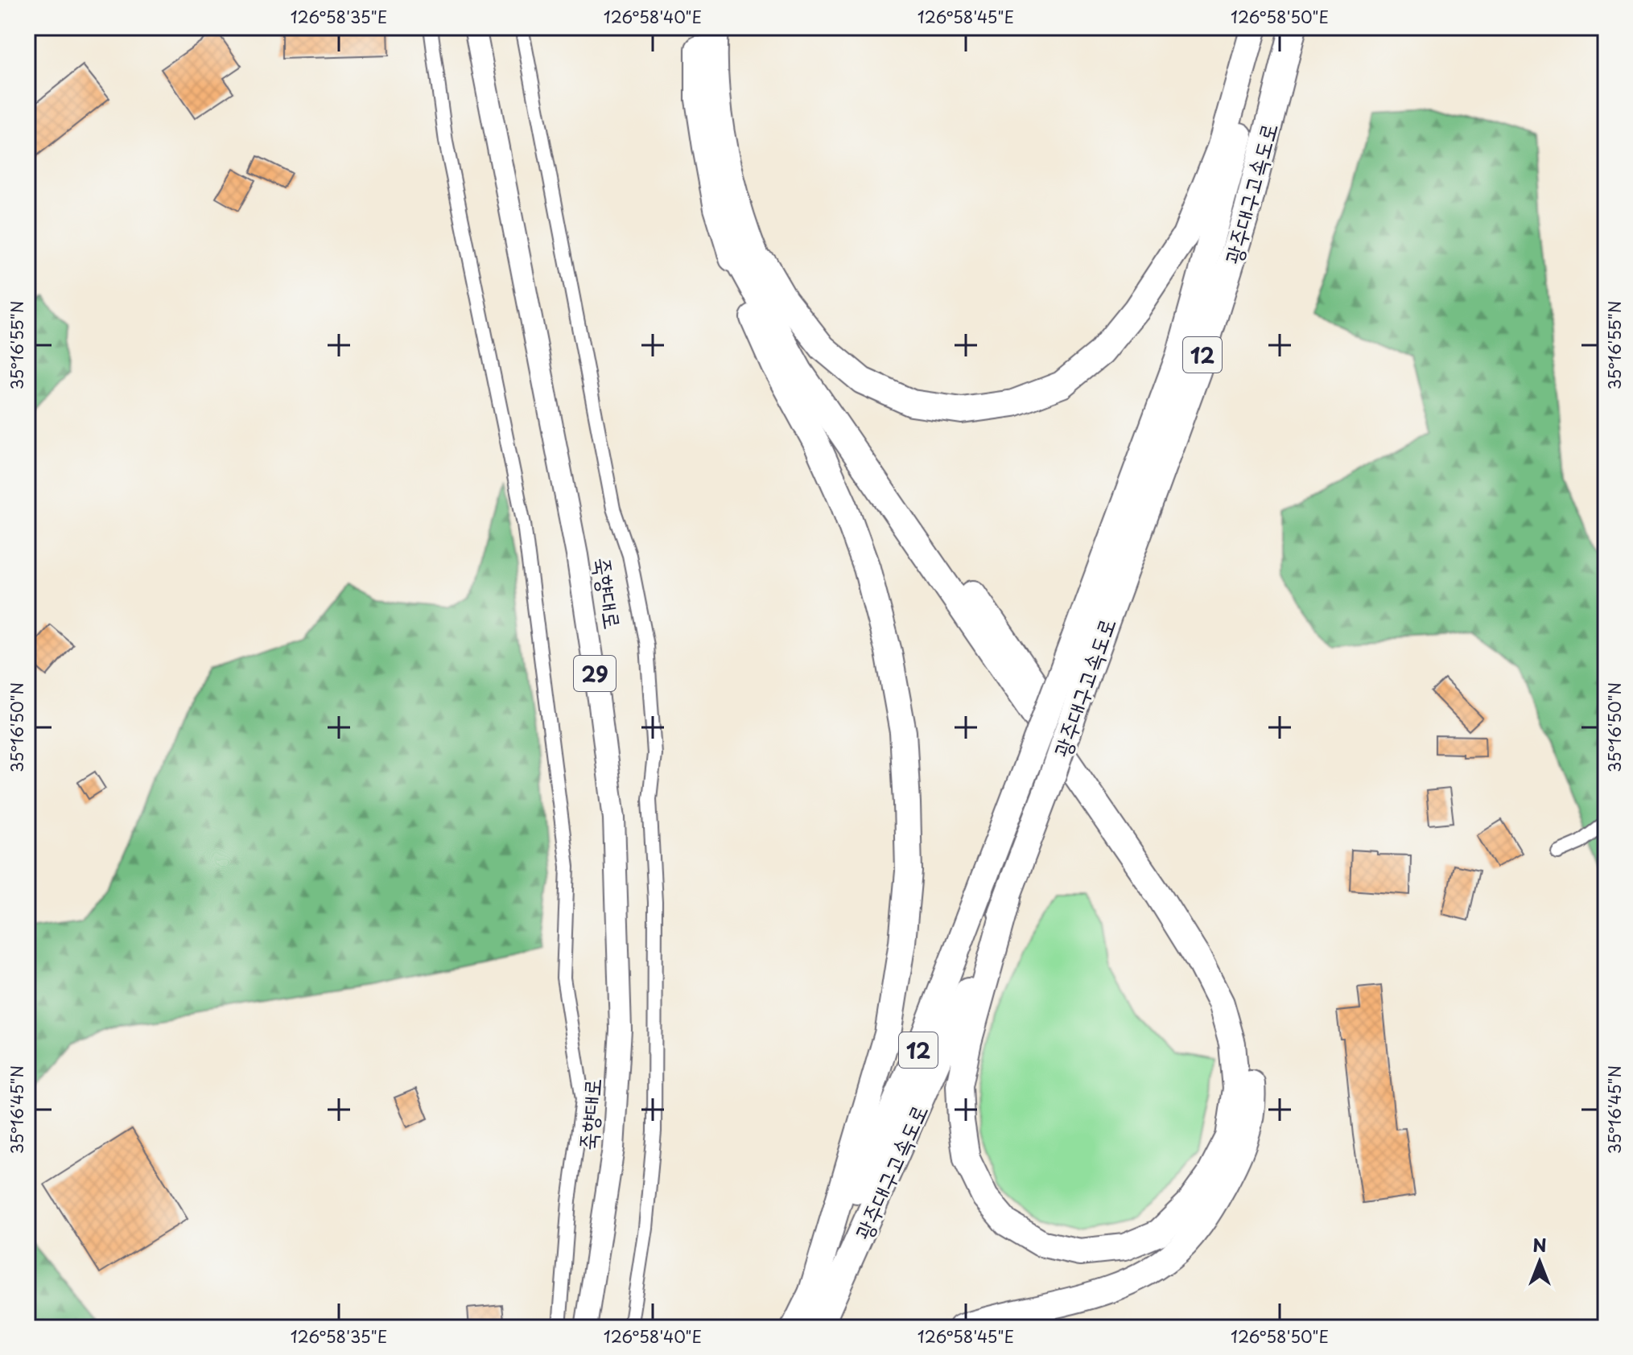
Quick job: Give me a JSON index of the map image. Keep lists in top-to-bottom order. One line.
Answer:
{"streets":{"highway":["광주대구고속도로","12"],"main road":["죽향대로","29"]},"north":"top","coordinates":["126°58'35\"E","126°58'40\"E","126°58'45\"E","126°58'50\"E","35°16'55\"N","35°16'50\"N","35°16'45\"N"]}
